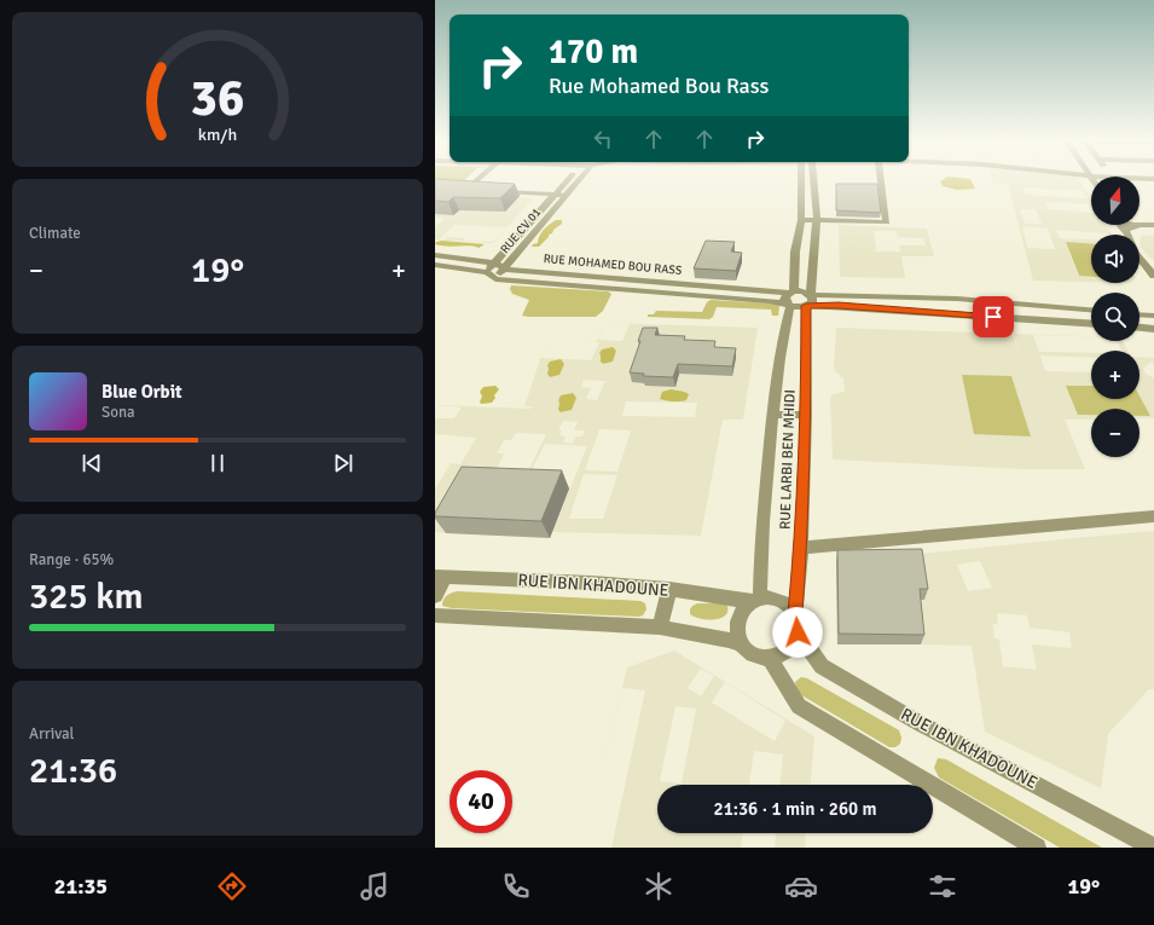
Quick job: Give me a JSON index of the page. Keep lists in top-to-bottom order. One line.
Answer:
{"streets":{"street":["RUE CV 01","RUE MOHAMED BOU RASS","RUE LARBI BEN MHIDI","RUE IBN KHADOUNE"]},"crossings":[["RUE CV 01","RUE MOHAMED BOU RASS"],["RUE MOHAMED BOU RASS","RUE LARBI BEN MHIDI"],["RUE LARBI BEN MHIDI","RUE IBN KHADOUNE"]],"north":"top","page":{"turn":["170 m","Rue Mohamed Bou Rass"],"map_buttons":["+","−"],"tile":["Climate",["Range · 65%","325 km"],["Arrival","21:36"]],"heat":["−","19°","+"],"song":["Blue Orbit","Sona"],"limit":"40","trip":"21:36 · 1 min · 260 m","tabs":["21:35","19°"],"gauge":["36","km/h"]}}
